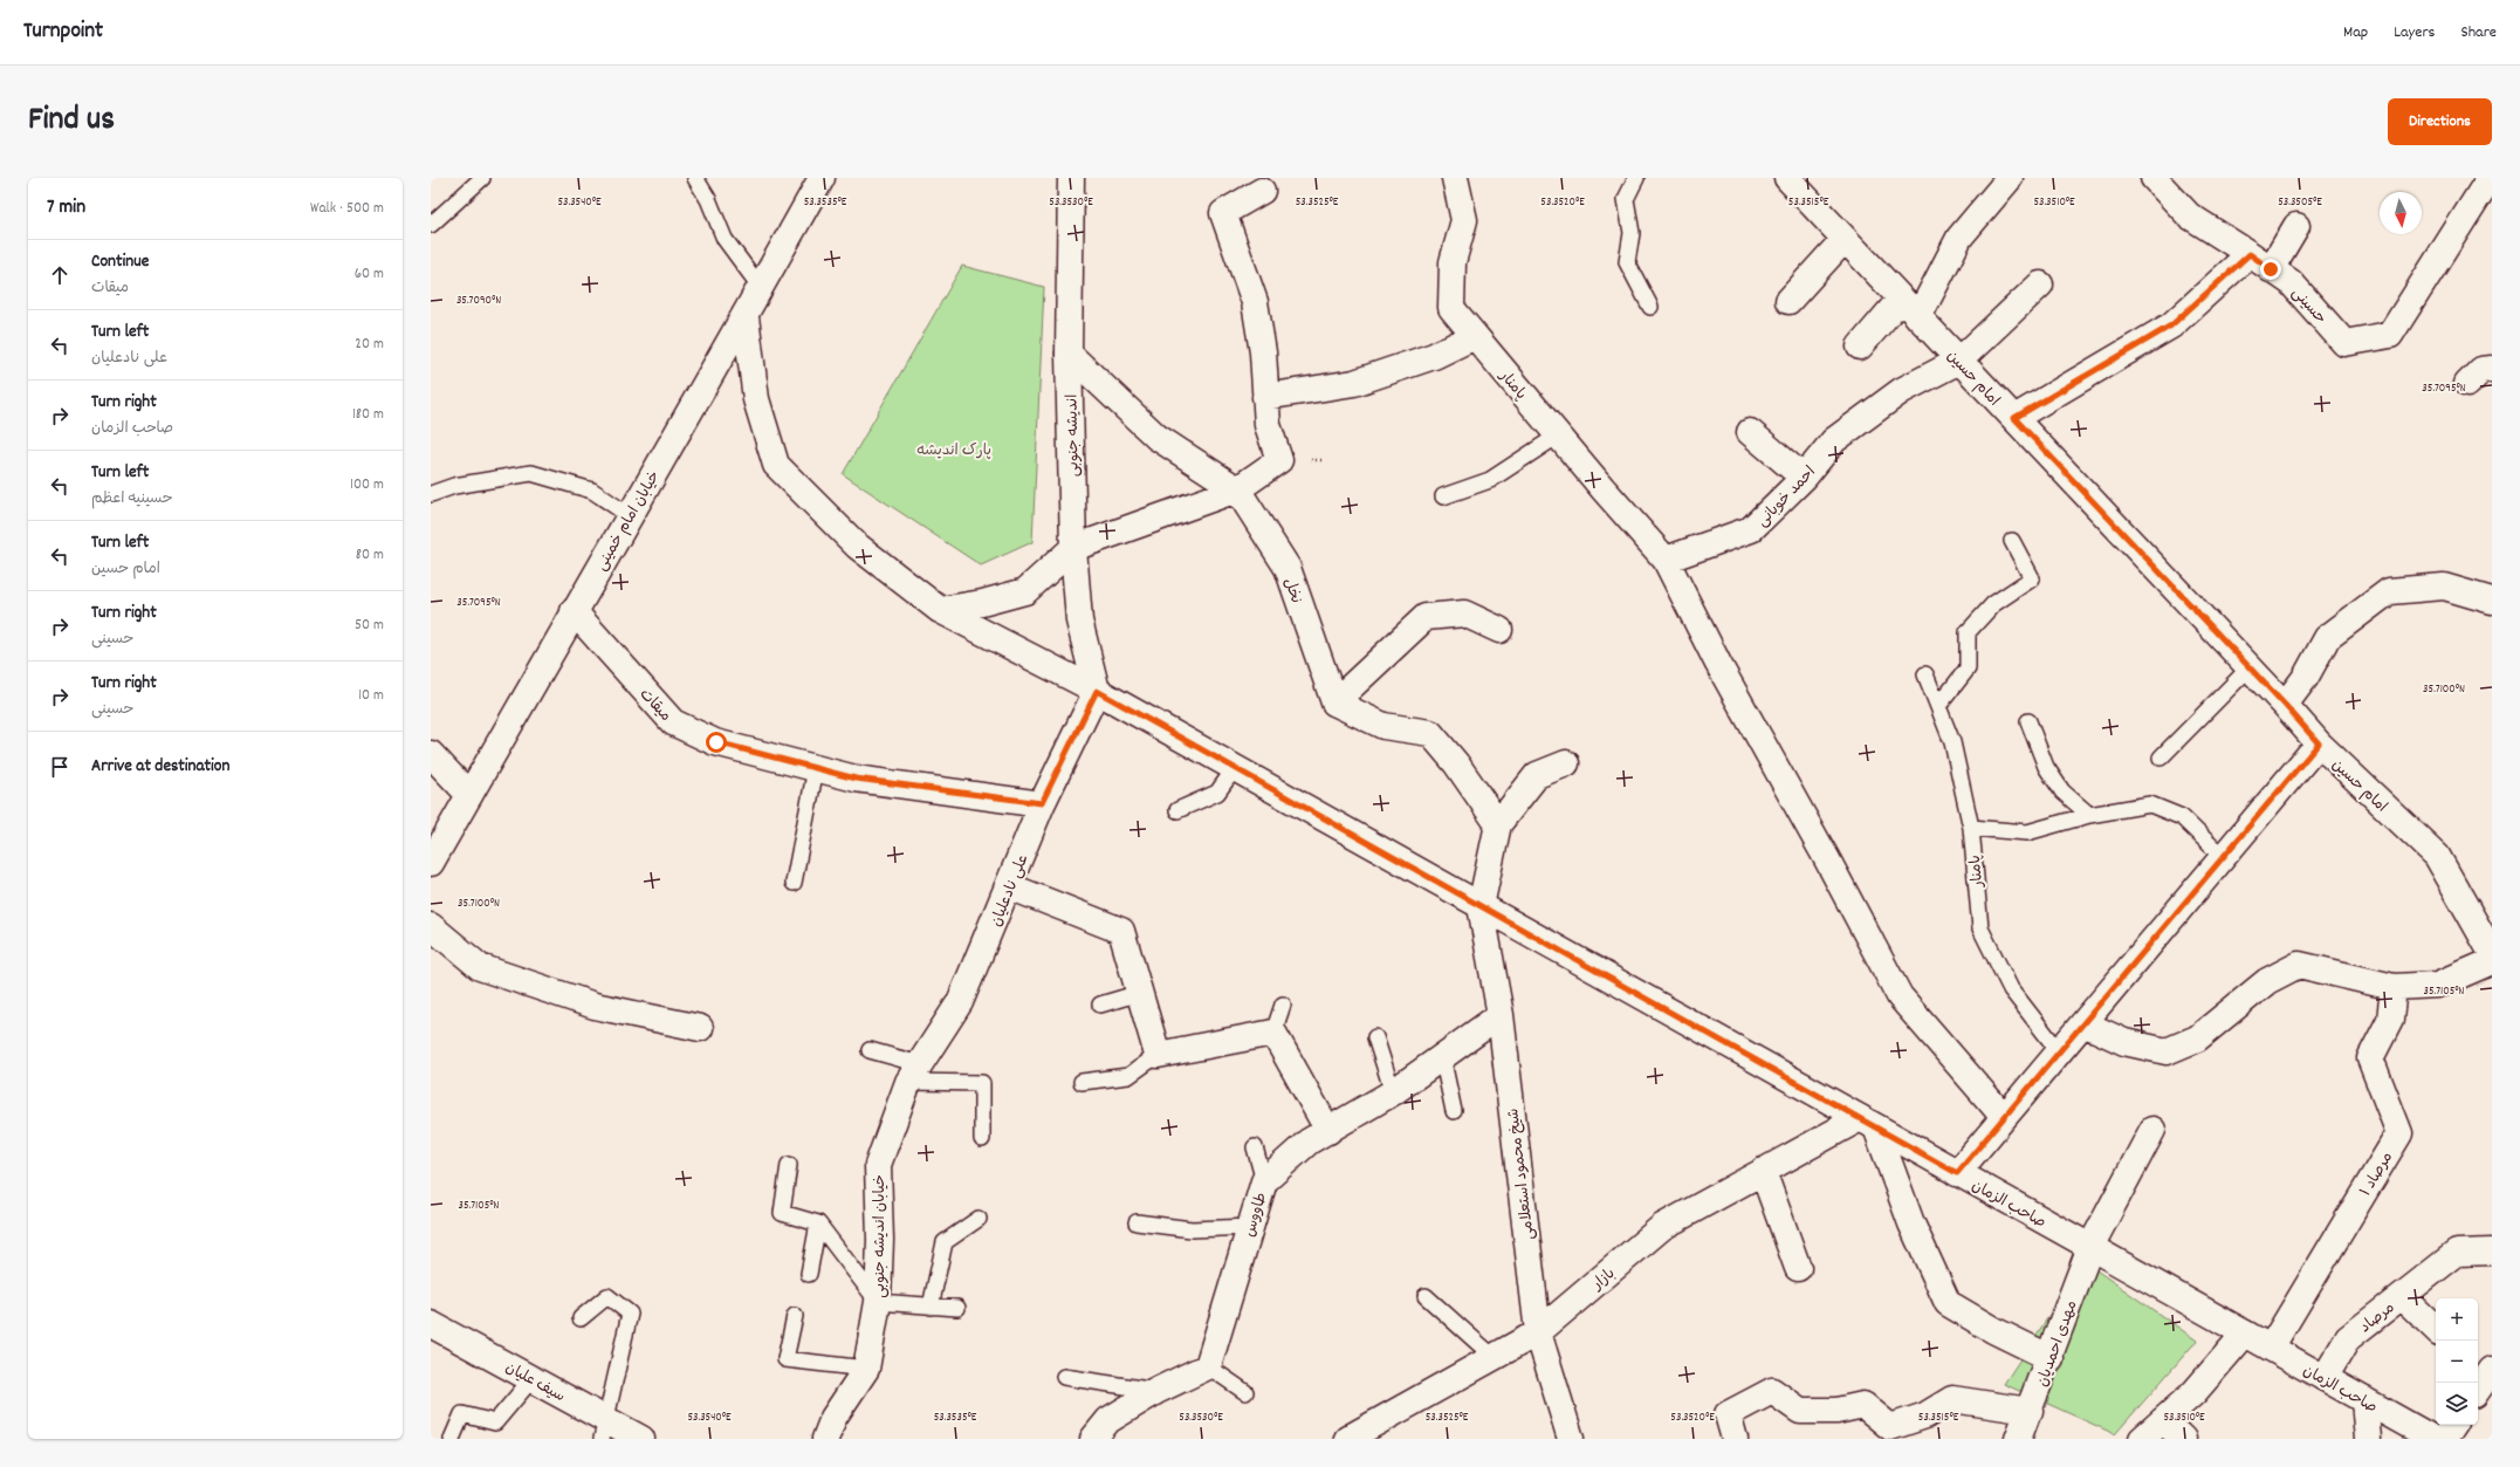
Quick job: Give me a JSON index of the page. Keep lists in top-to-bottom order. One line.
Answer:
{"streets":{"street":["حسینی","امام حسین","پامنار","اندیشه جنوبی","احمد خوبانی","خیابان امام خمینی","نخل","میقات","علی نادعلیان","مرصاد ۱","شیخ محمود استعلامی","صاحب الزمان","طاووس","خیابان اندیشه جنوبی","بازار","مرصاد","مهدی احمدیان","سیف علیان"]},"crossings":[["امام حسین","احمد خوبانی"],["پامنار","احمد خوبانی"],["اندیشه جنوبی","نخل"],["اندیشه جنوبی","علی نادعلیان"],["اندیشه جنوبی","صاحب الزمان"],["خیابان امام خمینی","میقات"],["خیابان امام خمینی","صاحب الزمان"],["میقات","علی نادعلیان"],["علی نادعلیان","صاحب الزمان"],["علی نادعلیان","خیابان اندیشه جنوبی"],["مرصاد ۱","صاحب الزمان"],["شیخ محمود استعلامی","صاحب الزمان"],["شیخ محمود استعلامی","طاووس"],["شیخ محمود استعلامی","بازار"],["صاحب الزمان","بازار"],["صاحب الزمان","مرصاد"],["صاحب الزمان","مهدی احمدیان"]],"parks":["پارک اندیشه"],"north":"bottom","page":{"header":"Turnpoint","nav":["Map","Layers","Share"],"title":"Find us","buttons":"Directions","heading":["7 min","Walk · 500 m"],"list":[["Continue","میقات","60 m"],["Turn left","علی نادعلیان","20 m"],["Turn right","صاحب الزمان","180 m"],["Turn left","حسینیه اعظم","100 m"],["Turn left","امام حسین","80 m"],["Turn right","حسینی","50 m"],["Turn right","حسینی","10 m"],"Arrive at destination"],"map_buttons":["+","−"]},"coordinates":["53.3540°E","53.3535°E","53.3530°E","53.3525°E","53.3520°E","53.3515°E","53.3510°E","53.3505°E","35.7090°N","35.7095°N","35.7100°N","35.7105°N"]}
